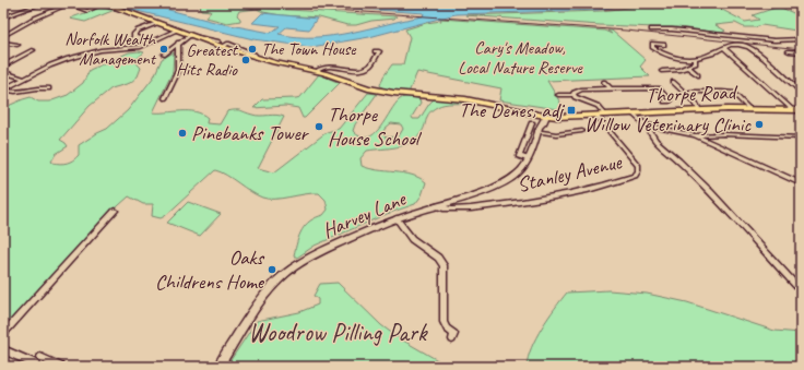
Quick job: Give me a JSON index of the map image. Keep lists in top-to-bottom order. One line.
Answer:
{"streets":{"main road":["Thorpe Road"],"street":["Stanley Avenue","Harvey Lane"]},"crossings":[["Thorpe Road","Stanley Avenue"],["Thorpe Road","Harvey Lane"],["Stanley Avenue","Harvey Lane"]],"parks":["Cary's Meadow, Local Nature Reserve","Woodrow Pilling Park"],"places":{"other":["Norfolk Wealth Management","The Town House","Greatest Hits Radio","Willow Veterinary Clinic","Thorpe House School","Pinebanks Tower","Oaks Childrens Home"],"transit":["The Denes, adj"]}}
